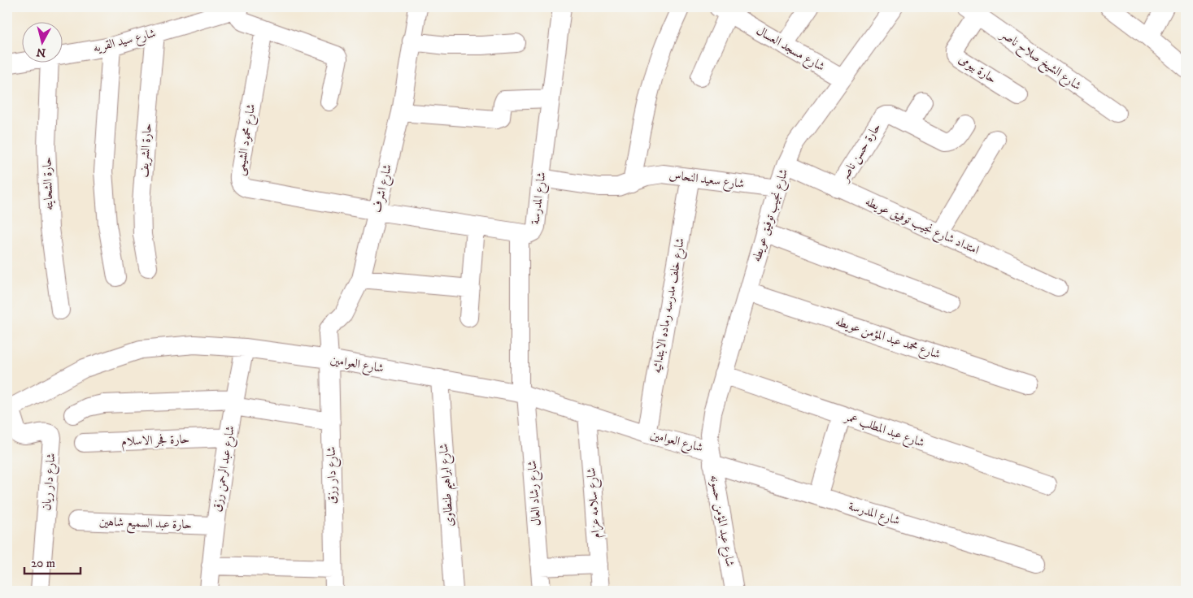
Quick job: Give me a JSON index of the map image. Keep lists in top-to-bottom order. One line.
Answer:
{"streets":{"street":["شارع سيد القريه","شارع مسجد العسال","شارع الشيخ صلاح ناصر","حارة بيومى","شارع محمود الشيمى","حارة الشريف","حارة حسن ناصر","شارع سعيد النحاس","حارة الشحايته","شارع اشرف","شارع المدرسة","شارع نجيب توفيق عويطه","امتداد شارع نجيب توفيق عويطه","شارع خلف مدرسه رماده الابتدائيه","شارع محمد عبد المؤمن عويطه","شارع العوامين","شارع عبد المطلب عمر","حارة فجر الاسلام","شارع عبد الرحمن رزق","شارع دار رزق","شارع دار ريان","شارع ابراهيم طنطاوى","شارع رشاد العال","شارع سلامه عزام","شارع عبد المؤمن حسونه","حارة عبد السميع شاهين"]},"crossings":[["شارع سيد القريه","حارة الشريف"],["شارع مسجد العسال","شارع نجيب توفيق عويطه"],["شارع الشيخ صلاح ناصر","حارة بيومى"],["شارع محمود الشيمى","شارع اشرف"],["شارع محمود الشيمى","شارع المدرسة"],["حارة حسن ناصر","امتداد شارع نجيب توفيق عويطه"],["شارع سعيد النحاس","شارع المدرسة"],["شارع سعيد النحاس","شارع نجيب توفيق عويطه"],["شارع سعيد النحاس","شارع خلف مدرسه رماده الابتدائيه"],["شارع اشرف","شارع المدرسة"],["شارع اشرف","شارع العوامين"],["شارع اشرف","شارع دار رزق"],["شارع المدرسة","شارع نجيب توفيق عويطه"],["شارع المدرسة","شارع العوامين"],["شارع المدرسة","شارع رشاد العال"],["شارع المدرسة","شارع عبد المؤمن حسونه"],["شارع نجيب توفيق عويطه","امتداد شارع نجيب توفيق عويطه"],["شارع نجيب توفيق عويطه","شارع محمد عبد المؤمن عويطه"],["شارع نجيب توفيق عويطه","شارع العوامين"],["شارع نجيب توفيق عويطه","شارع عبد المطلب عمر"],["شارع نجيب توفيق عويطه","شارع عبد المؤمن حسونه"],["شارع خلف مدرسه رماده الابتدائيه","شارع العوامين"],["شارع العوامين","شارع عبد الرحمن رزق"],["شارع العوامين","شارع دار رزق"],["شارع العوامين","شارع دار ريان"],["شارع العوامين","شارع ابراهيم طنطاوى"],["شارع العوامين","شارع رشاد العال"],["شارع العوامين","شارع سلامه عزام"],["شارع العوامين","شارع عبد المؤمن حسونه"],["حارة فجر الاسلام","شارع عبد الرحمن رزق"],["شارع عبد الرحمن رزق","حارة عبد السميع شاهين"]],"scale_bar":"20 m","north":"bottom"}
